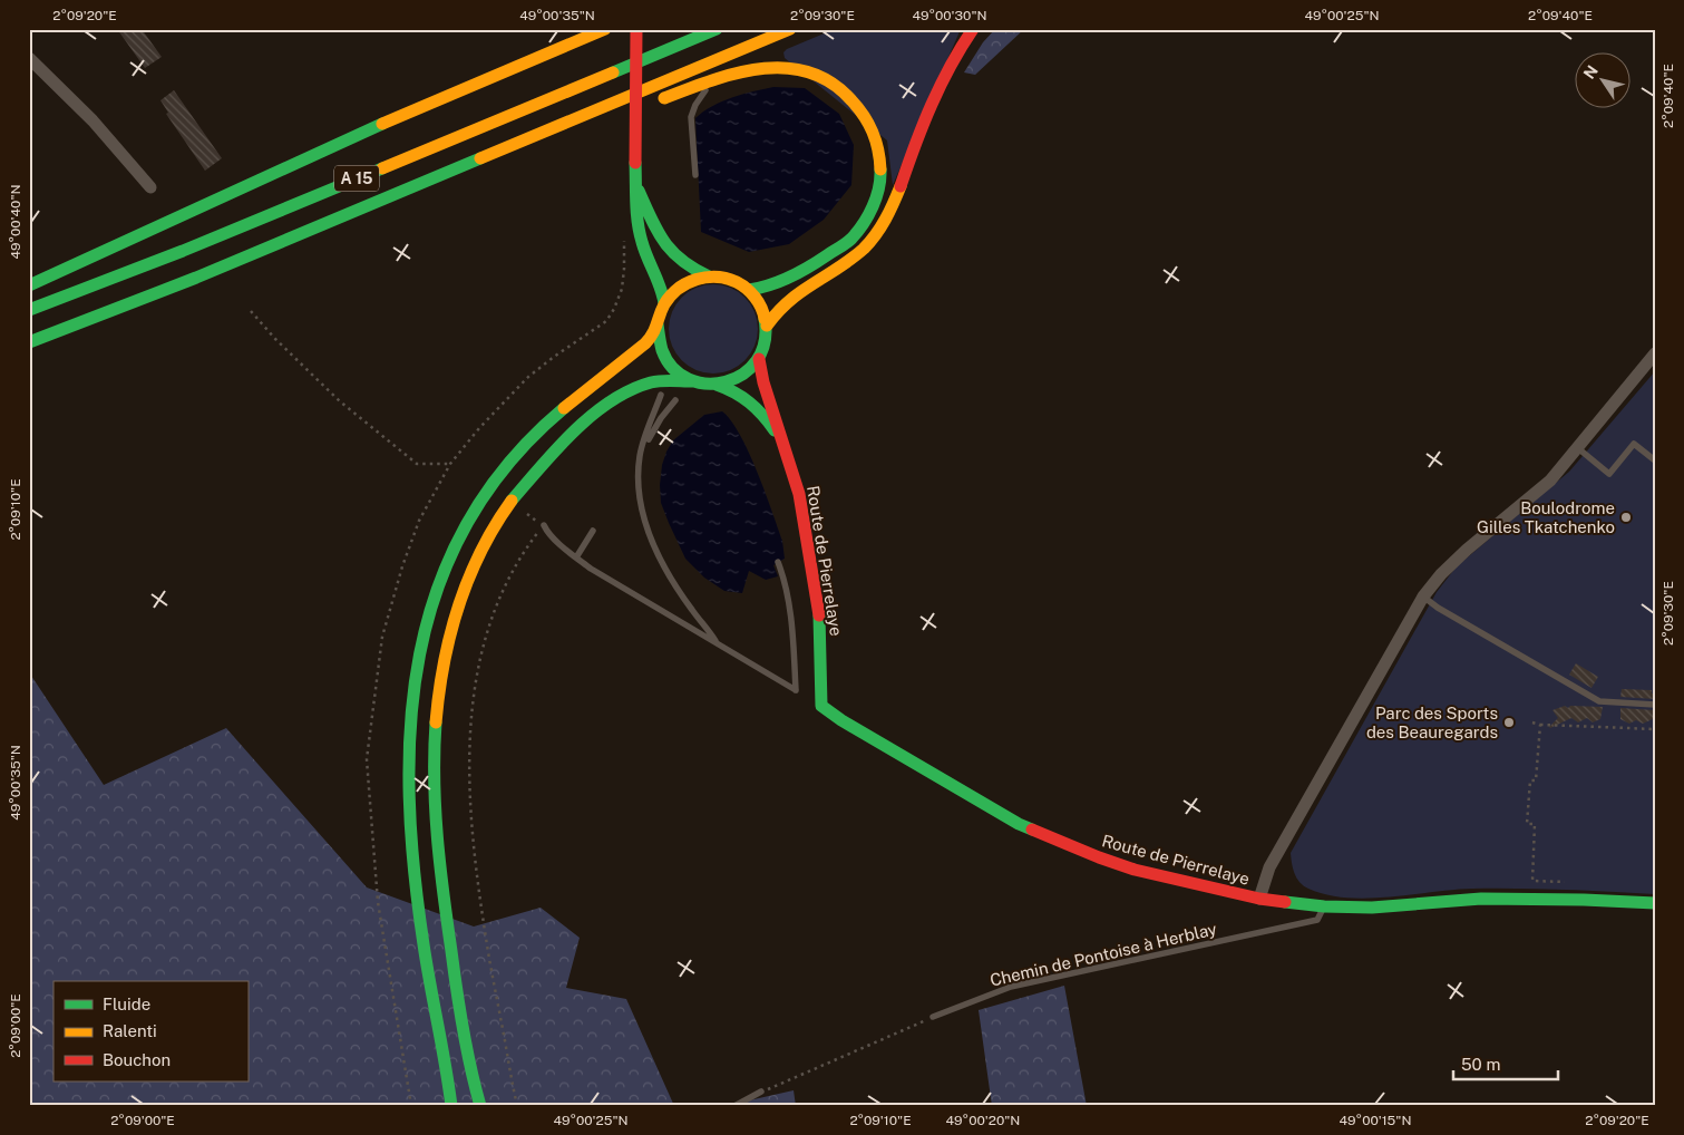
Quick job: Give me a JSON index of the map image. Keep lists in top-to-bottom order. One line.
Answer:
{"streets":{"main road":["A 15","Route de Pierrelaye"],"lane":["Chemin de Pontoise à Herblay"]},"crossings":[["Route de Pierrelaye","Chemin de Pontoise à Herblay"]],"places":["Boulodrome Gilles Tkatchenko","Parc des Sports des Beauregards"],"legend":["Fluide","Ralenti","Bouchon"],"scale_bar":"50 m","north":"top left","coordinates":["2°09'20\"E","49°00'35\"N","2°09'30\"E","49°00'30\"N","49°00'25\"N","2°09'40\"E","49°00'40\"N","2°09'10\"E","2°09'00\"E","49°00'20\"N","49°00'15\"N"]}
